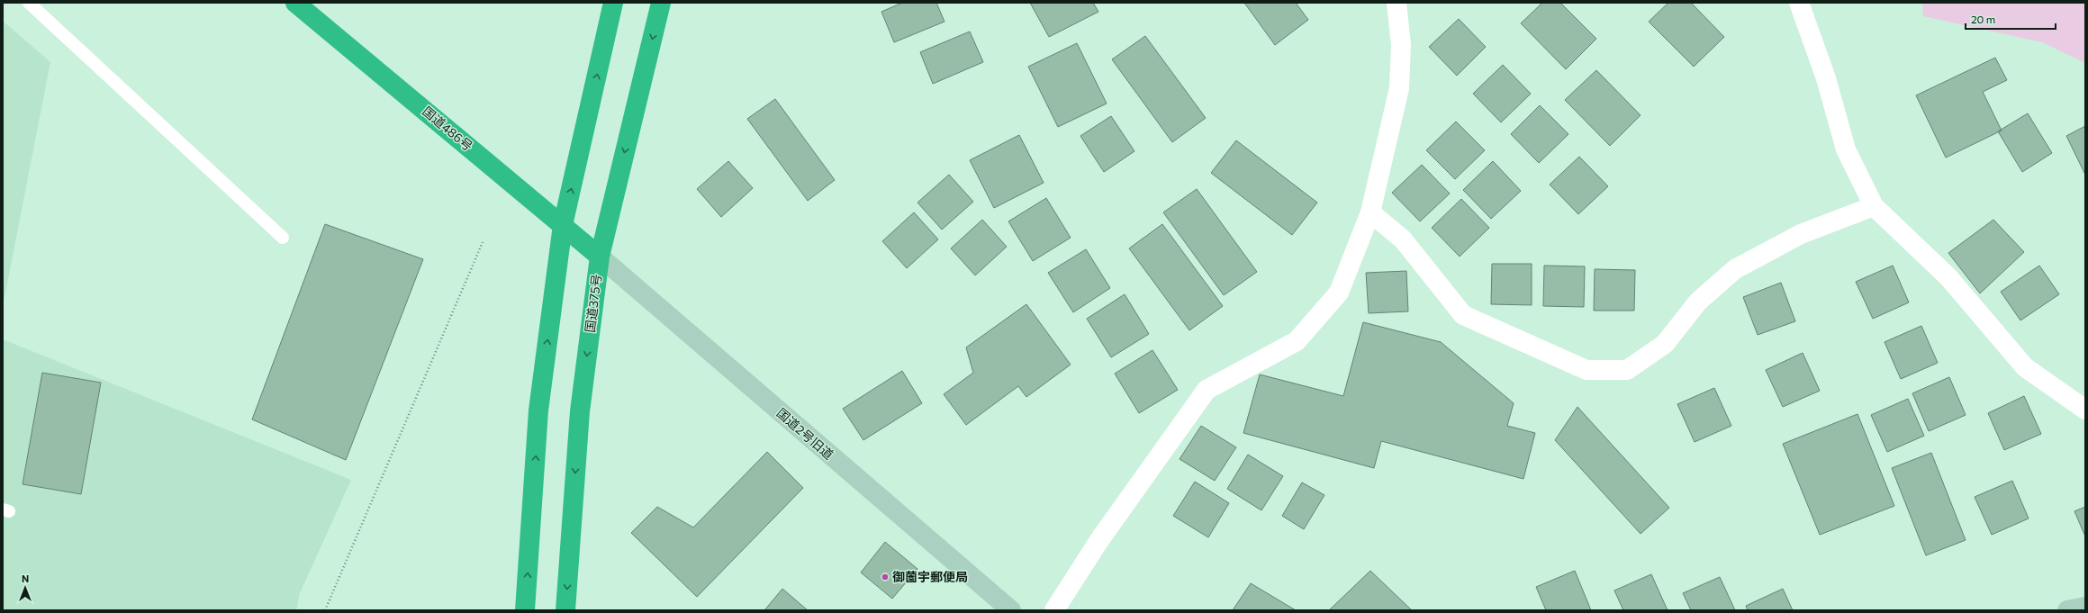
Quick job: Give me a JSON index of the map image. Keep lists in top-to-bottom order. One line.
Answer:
{"streets":{"highway":["国道486号","国道375号"],"street":["国道2号旧道"]},"crossings":[["国道486号","国道375号"],["国道486号","国道2号旧道"],["国道375号","国道2号旧道"]],"places":["御薗宇郵便局"],"scale_bar":"20 m","north":"top"}
